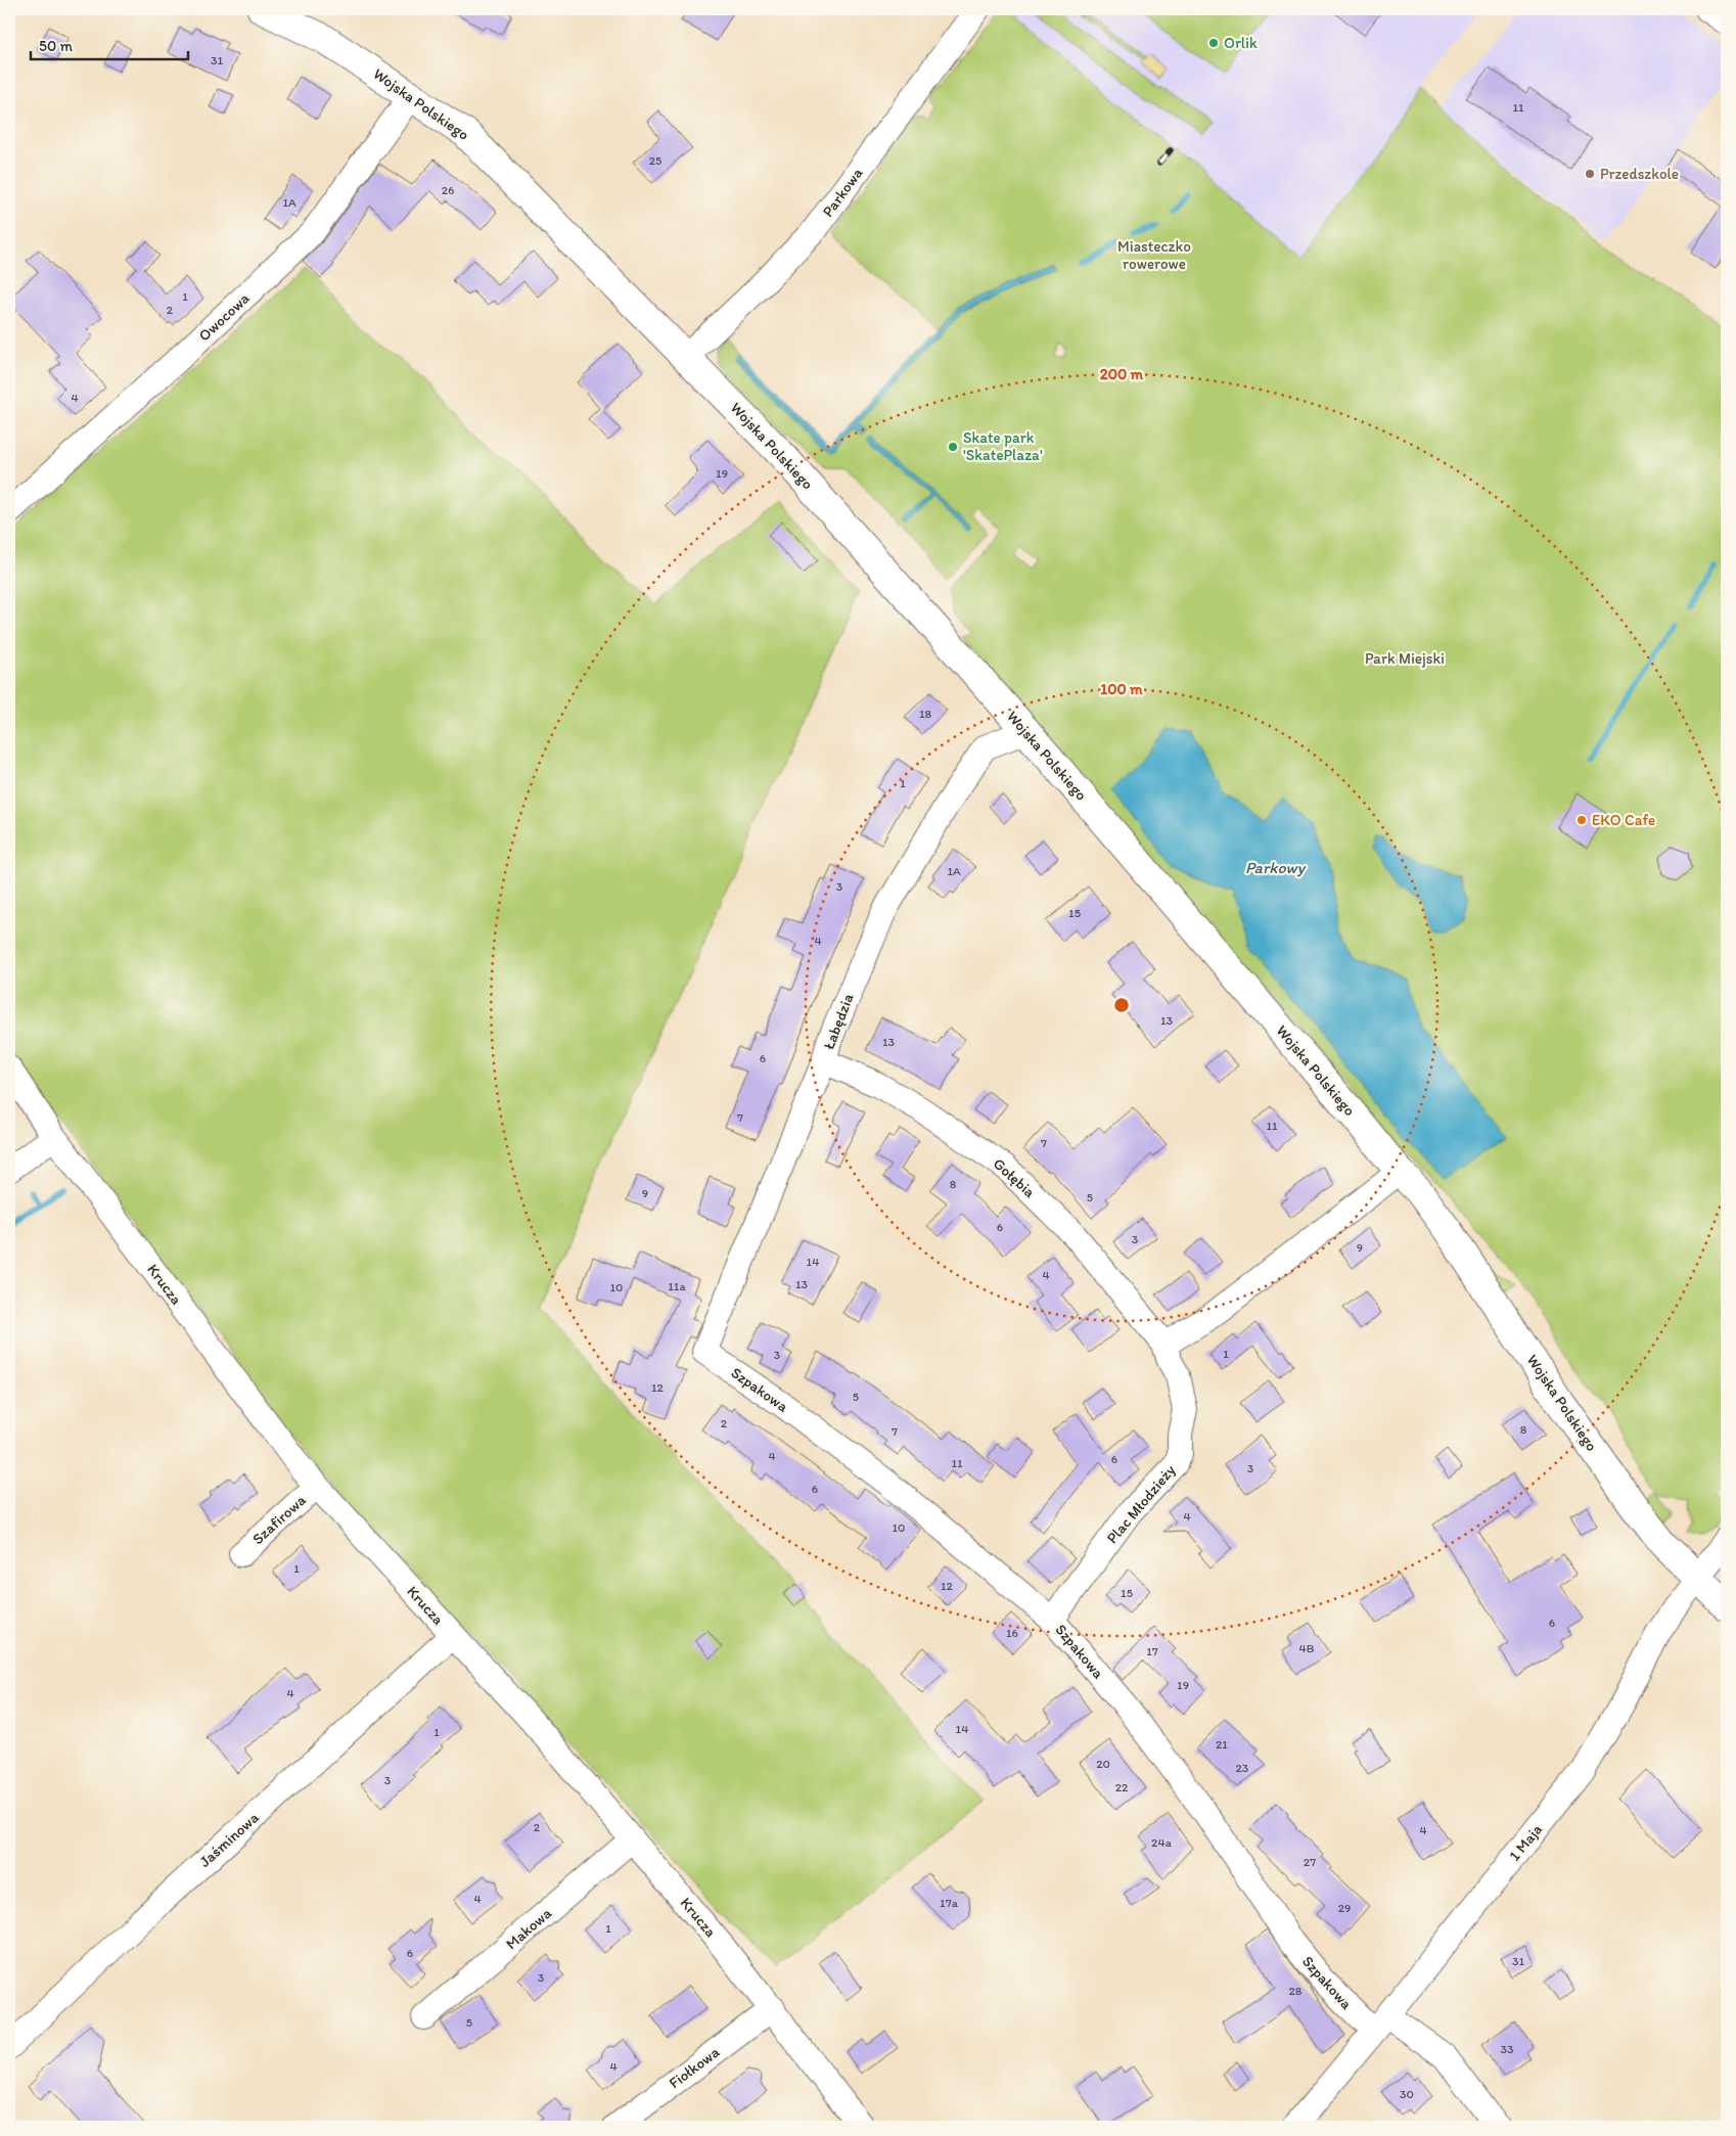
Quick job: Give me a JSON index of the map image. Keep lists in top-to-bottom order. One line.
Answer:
{"streets":{"street":["Wojska Polskiego","Parkowa","Owocowa","Łabędzia","Gołębia","Krucza","Szpakowa","Plac Młodzieży","Szafirowa","Jaśminowa","1 Maja","Makowa","Fiołkowa"]},"crossings":[["Wojska Polskiego","Parkowa"],["Wojska Polskiego","Owocowa"],["Wojska Polskiego","Łabędzia"],["Wojska Polskiego","1 Maja"],["Łabędzia","Gołębia"],["Łabędzia","Szpakowa"],["Gołębia","Plac Młodzieży"],["Krucza","Szafirowa"],["Krucza","Jaśminowa"],["Krucza","Makowa"],["Krucza","Fiołkowa"],["Szpakowa","Plac Młodzieży"],["Szpakowa","1 Maja"]],"water":["Parkowy"],"parks":["Miasteczko rowerowe","Park Miejski"],"places":["Orlik","Przedszkole","Skate park 'SkatePlaza'","EKO Cafe"],"house_numbers":["31","11","25","26","1A","1","2","4","19","18","1","1A","3","15","4","13","13","6","7","11","7","8","9","5","6","3","9","14","4","13","11a","10","1","3","12","5","2","8","7","4","6","11","3","6","4","10","1","12","15","6","16","4B","17","19","4","14","1","21","20","23","3","22","2","4","24a","27","4","17a","29","1","6","31","3","28","5","33","4","30"],"scale_bar":"50 m","rings":["200 m","100 m"]}
